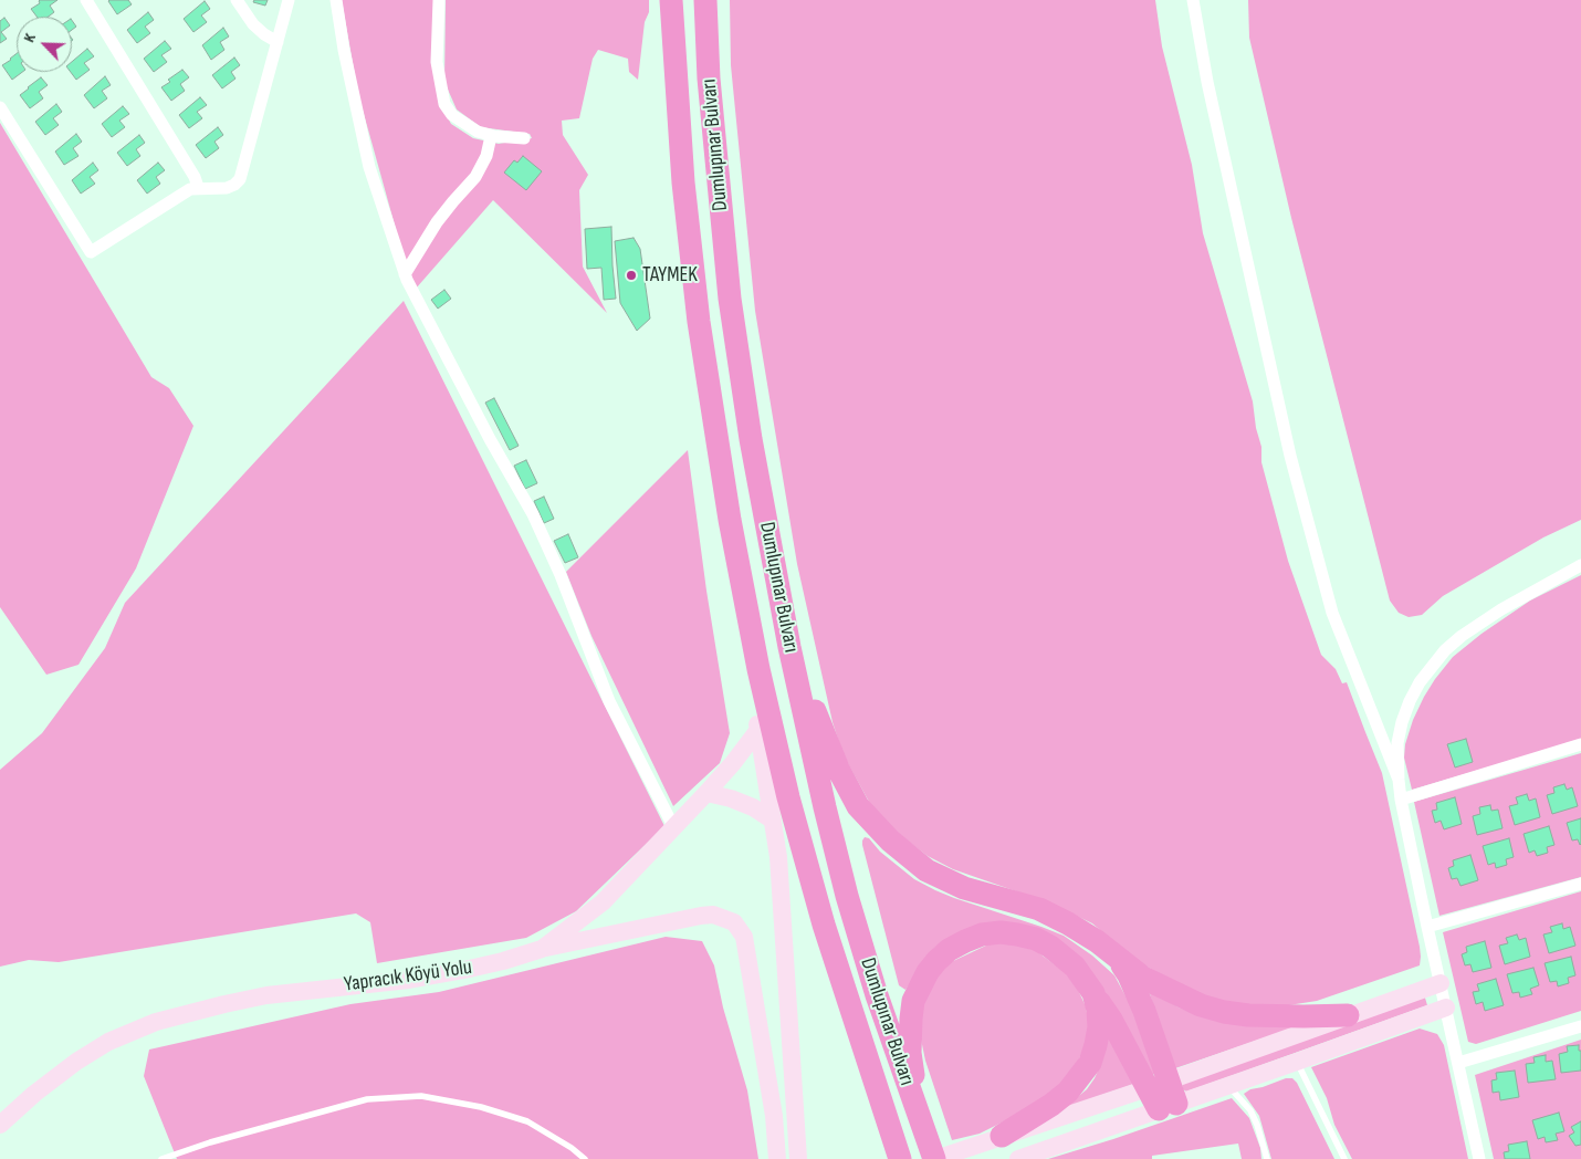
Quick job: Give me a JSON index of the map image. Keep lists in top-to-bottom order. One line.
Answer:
{"streets":{"highway":["Dumlupınar Bulvarı"],"main road":["Yapracık Köyü Yolu"]},"places":["TAYMEK"],"north":"top left"}
